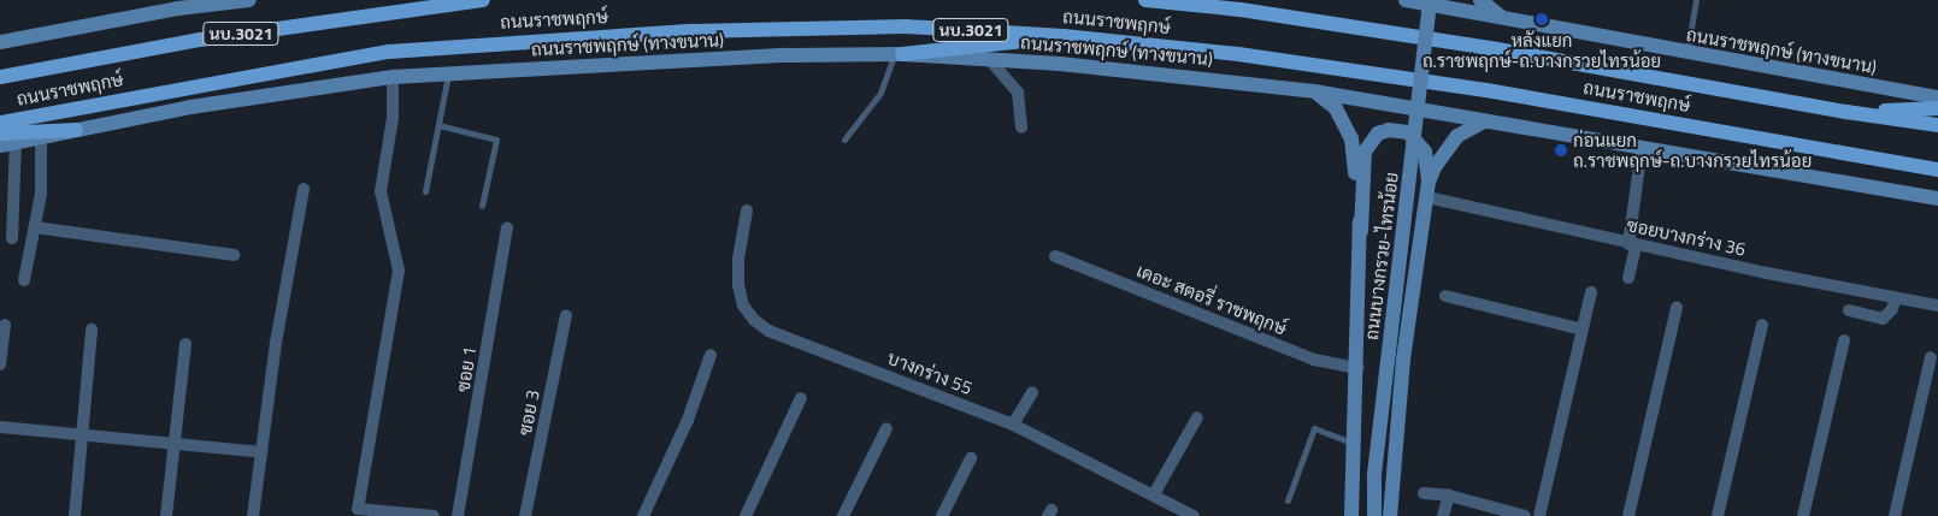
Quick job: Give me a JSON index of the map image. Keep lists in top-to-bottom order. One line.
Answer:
{"streets":{"main road":["ถนนราชพฤกษ์","นบ.3021","ถนนราชพฤกษ์ (ทางขนาน)","ถนนบางกรวย-ไทรน้อย"],"street":["ซอยบางกร่าง 36","เดอะ สตอรี่ ราชพฤกษ์","ซอย 1","บางกร่าง 55","ซอย 3"]},"places":["หลังแยก ถ.ราชพฤกษ์-ถ.บางกรวยไทรน้อย","ก่อนแยก ถ.ราชพฤกษ์-ถ.บางกรวยไทรน้อย"]}
